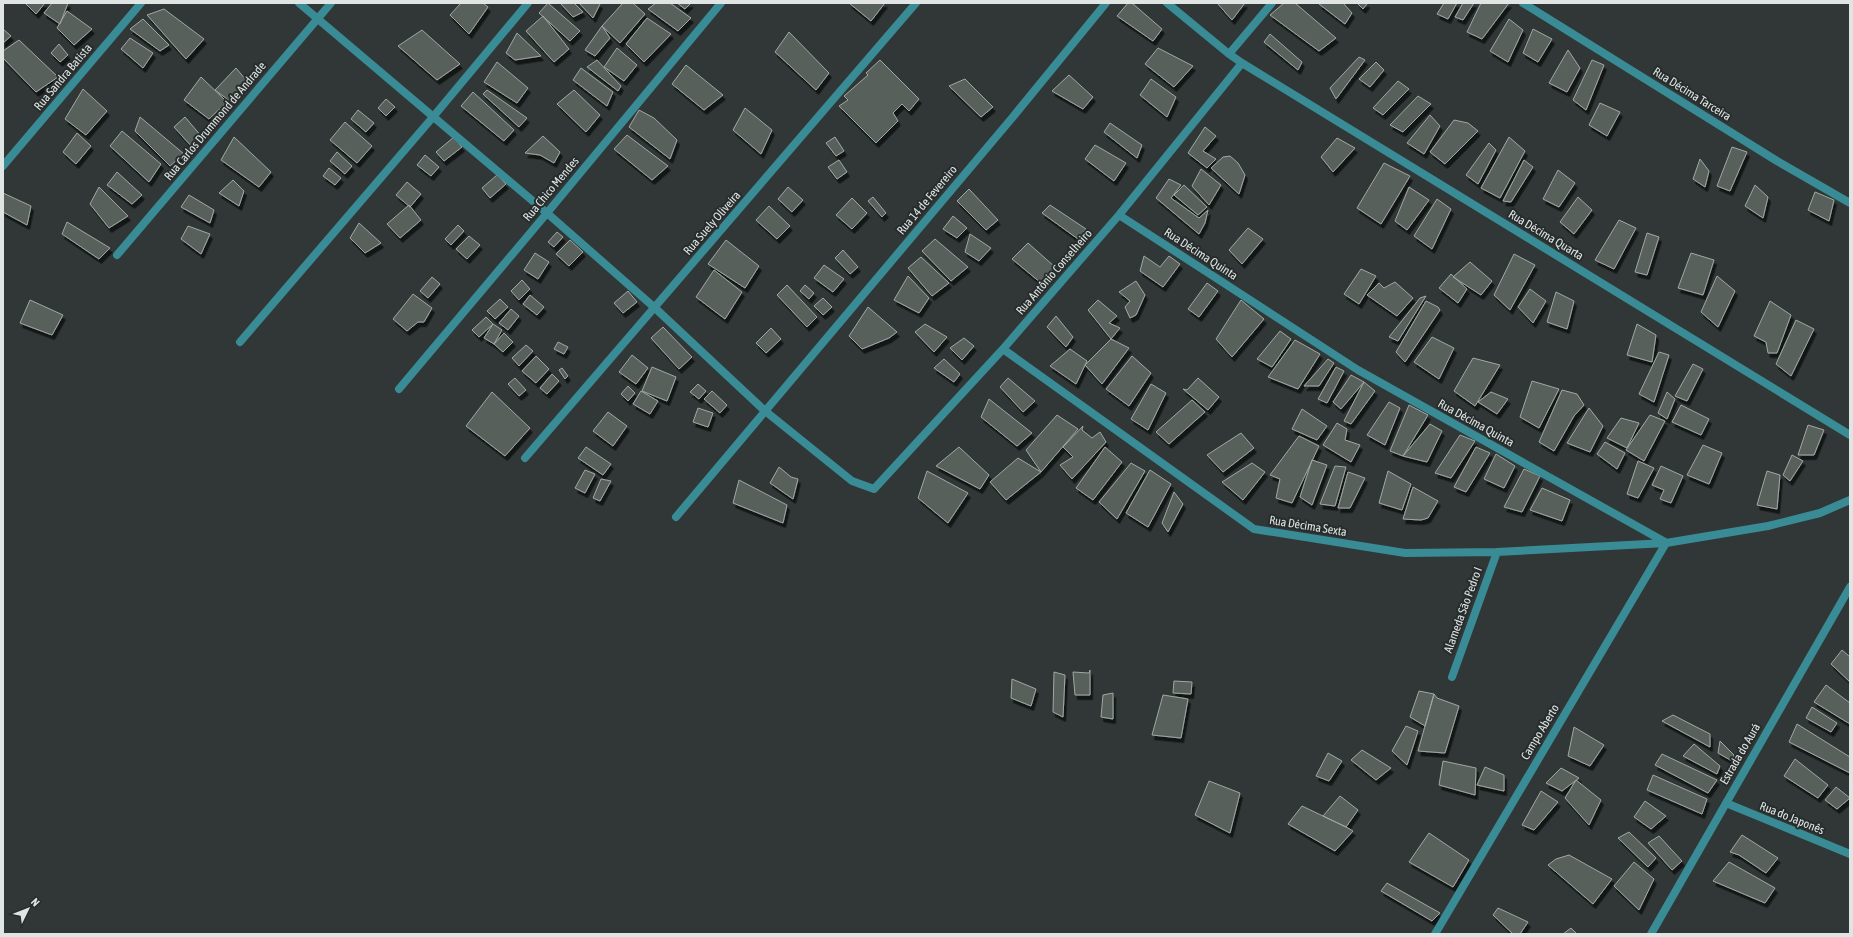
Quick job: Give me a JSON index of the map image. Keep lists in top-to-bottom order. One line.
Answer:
{"streets":{"street":["Rua Sandra Batista","Rua Décima Tarceira","Rua Carlos Drummond de Andrade","Rua Chico Mendes","Rua 14 de Fevereiro","Rua Suely Oliveira","Rua Décima Quarta","Rua Décima Quinta","Rua Antônio Conselheiro","Rua Décima Sexta","Alameda São Pedro I","Campo Aberto","Estrada do Aurá","Rua do Japonês"]},"crossings":[["Rua 14 de Fevereiro","Rua Antônio Conselheiro"],["Rua Décima Quarta","Rua Antônio Conselheiro"],["Rua Décima Quinta","Rua Antônio Conselheiro"],["Rua Décima Quinta","Rua Décima Sexta"],["Rua Décima Quinta","Campo Aberto"],["Rua Antônio Conselheiro","Rua Décima Sexta"],["Rua Décima Sexta","Alameda São Pedro I"],["Rua Décima Sexta","Campo Aberto"],["Estrada do Aurá","Rua do Japonês"]],"north":"top right"}
